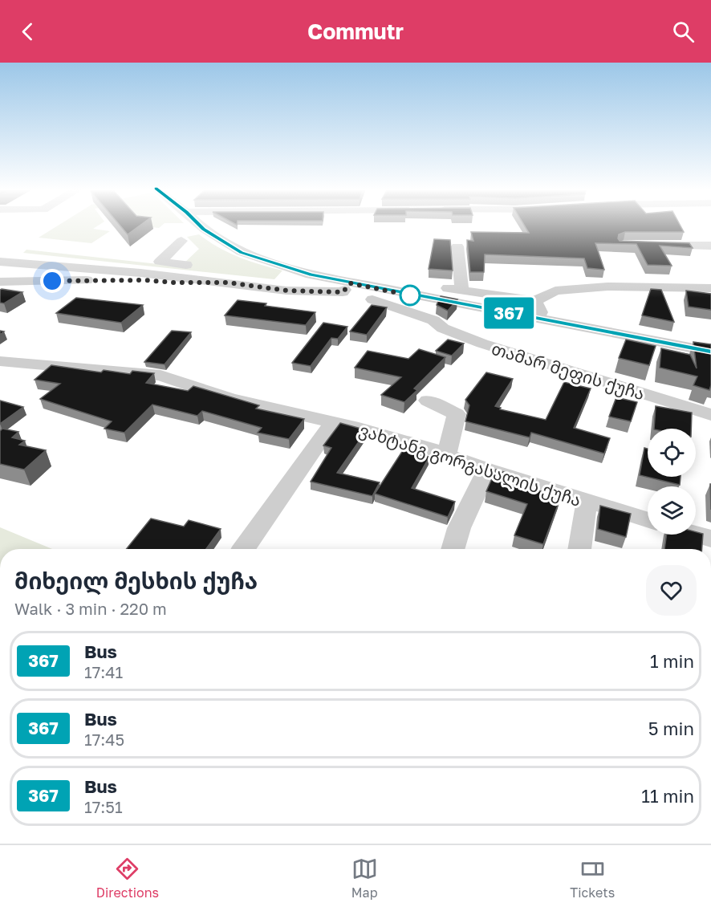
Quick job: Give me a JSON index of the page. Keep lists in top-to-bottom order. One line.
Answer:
{"streets":{"street":["თამარ მეფის ქუჩა","ვახტანგ გორგასალის ქუჩა"]},"lines":["bus line 367"],"page":{"header":"Commutr","on_map":"367","heading":["მიხეილ მესხის ქუჩა","Walk · 3 min · 220 m"],"list":[{"mark":"367","name":"Bus","note":"17:41","value":"1 min"},{"mark":"367","name":"Bus","note":"17:45","value":"5 min"},{"mark":"367","name":"Bus","note":"17:51","value":"11 min"}],"tabs":["Directions","Map","Tickets"]}}
